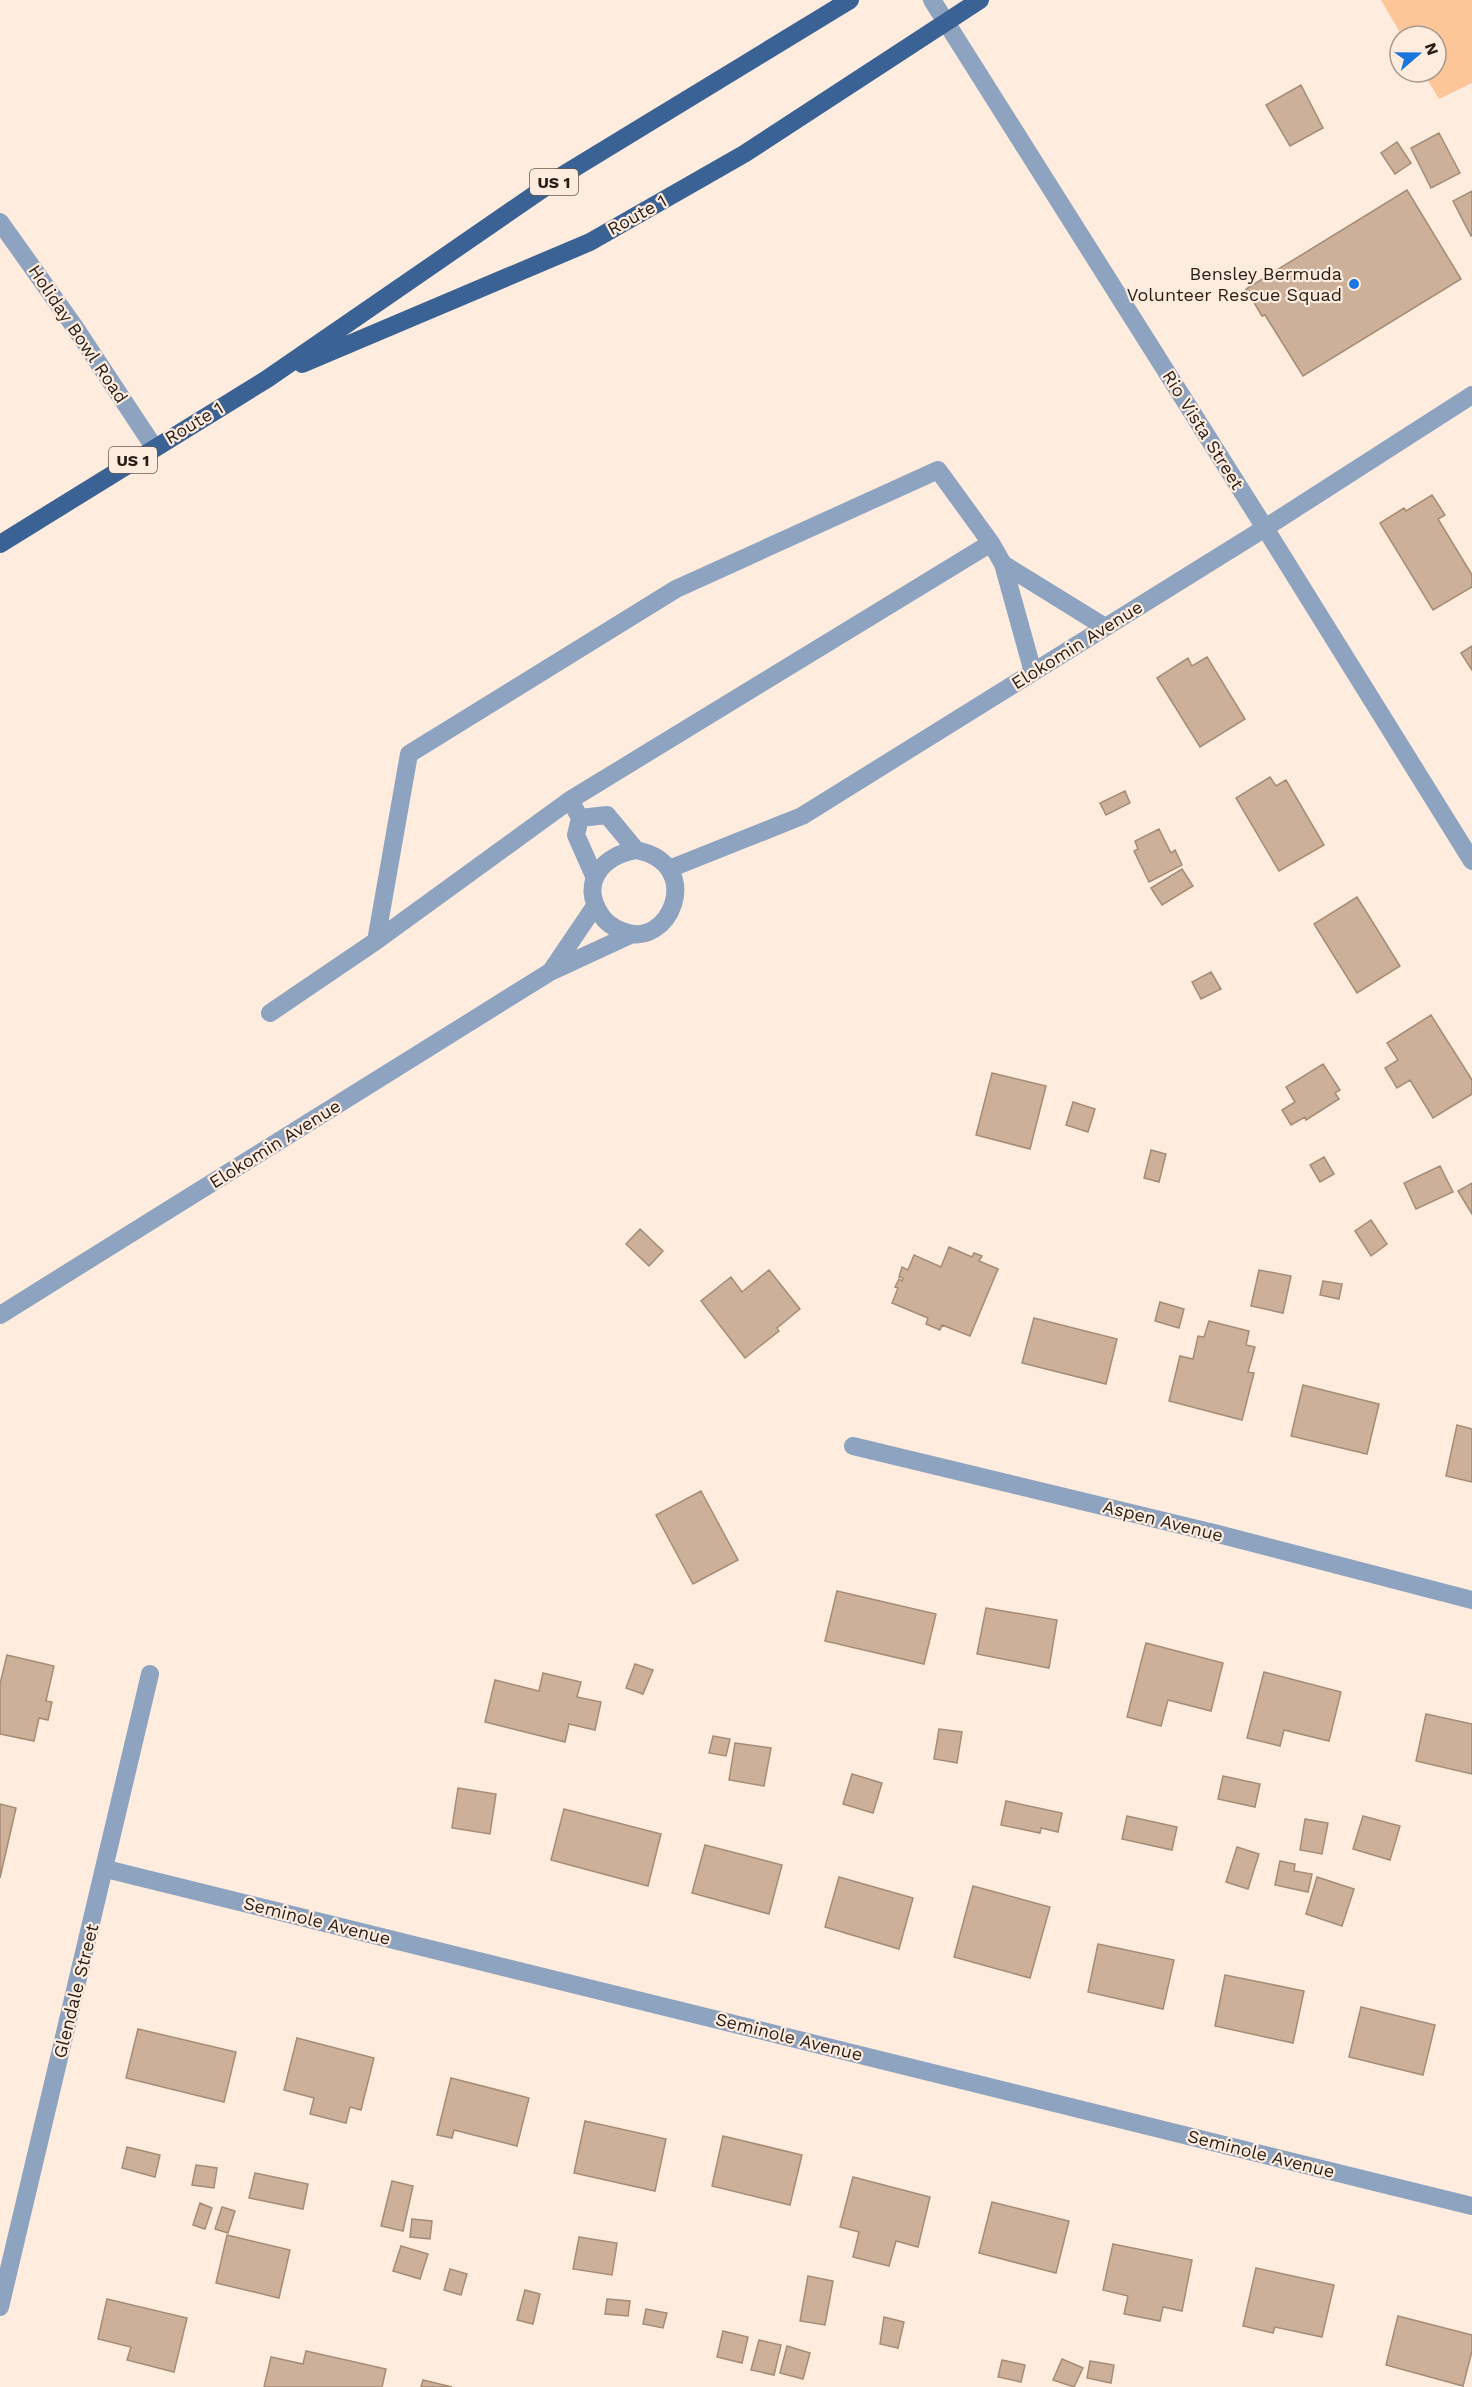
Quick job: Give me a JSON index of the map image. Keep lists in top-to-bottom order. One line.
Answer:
{"streets":{"main road":["US 1","Route 1"],"street":["Holiday Bowl Road","Rio Vista Street","Elokomin Avenue","Aspen Avenue","Seminole Avenue","Glendale Street"]},"crossings":[["Route 1","Holiday Bowl Road"],["Route 1","Rio Vista Street"],["Rio Vista Street","Elokomin Avenue"],["Seminole Avenue","Glendale Street"]],"places":["Bensley Bermuda Volunteer Rescue Squad"],"north":"right"}
